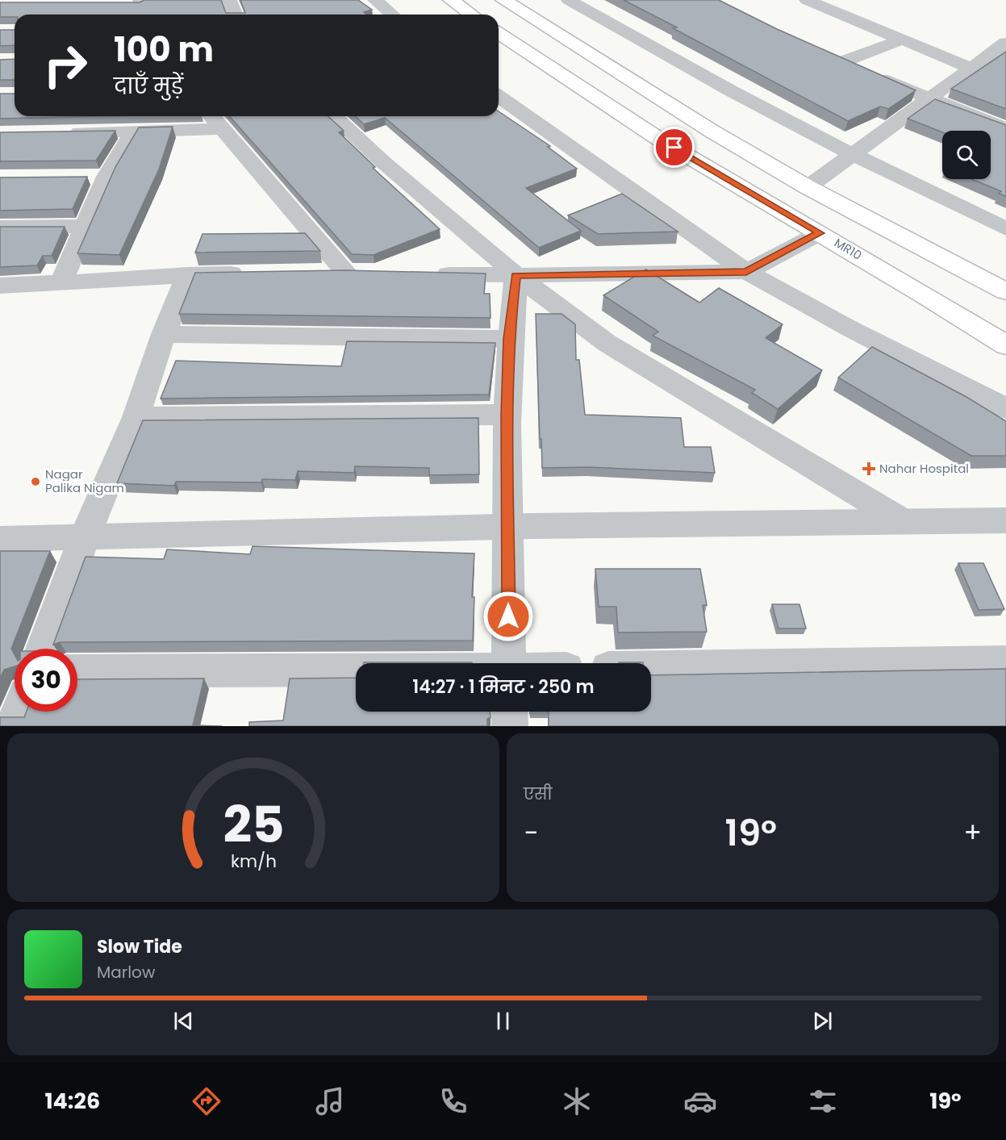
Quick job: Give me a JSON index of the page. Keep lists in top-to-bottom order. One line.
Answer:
{"streets":{"main road":["MR10"]},"places":{"health":["Nahar Hospital"],"other":["Nagar Palika Nigam"]},"page":{"turn":["100 m","दाएँ मुड़ें"],"limit":"30","trip":"14:27 · 1 मिनट · 250 m","tile":"एसी","heat":["−","19°","+"],"song":["Slow Tide","Marlow"],"tabs":["14:26","19°"],"gauge":["25","km/h"]}}
